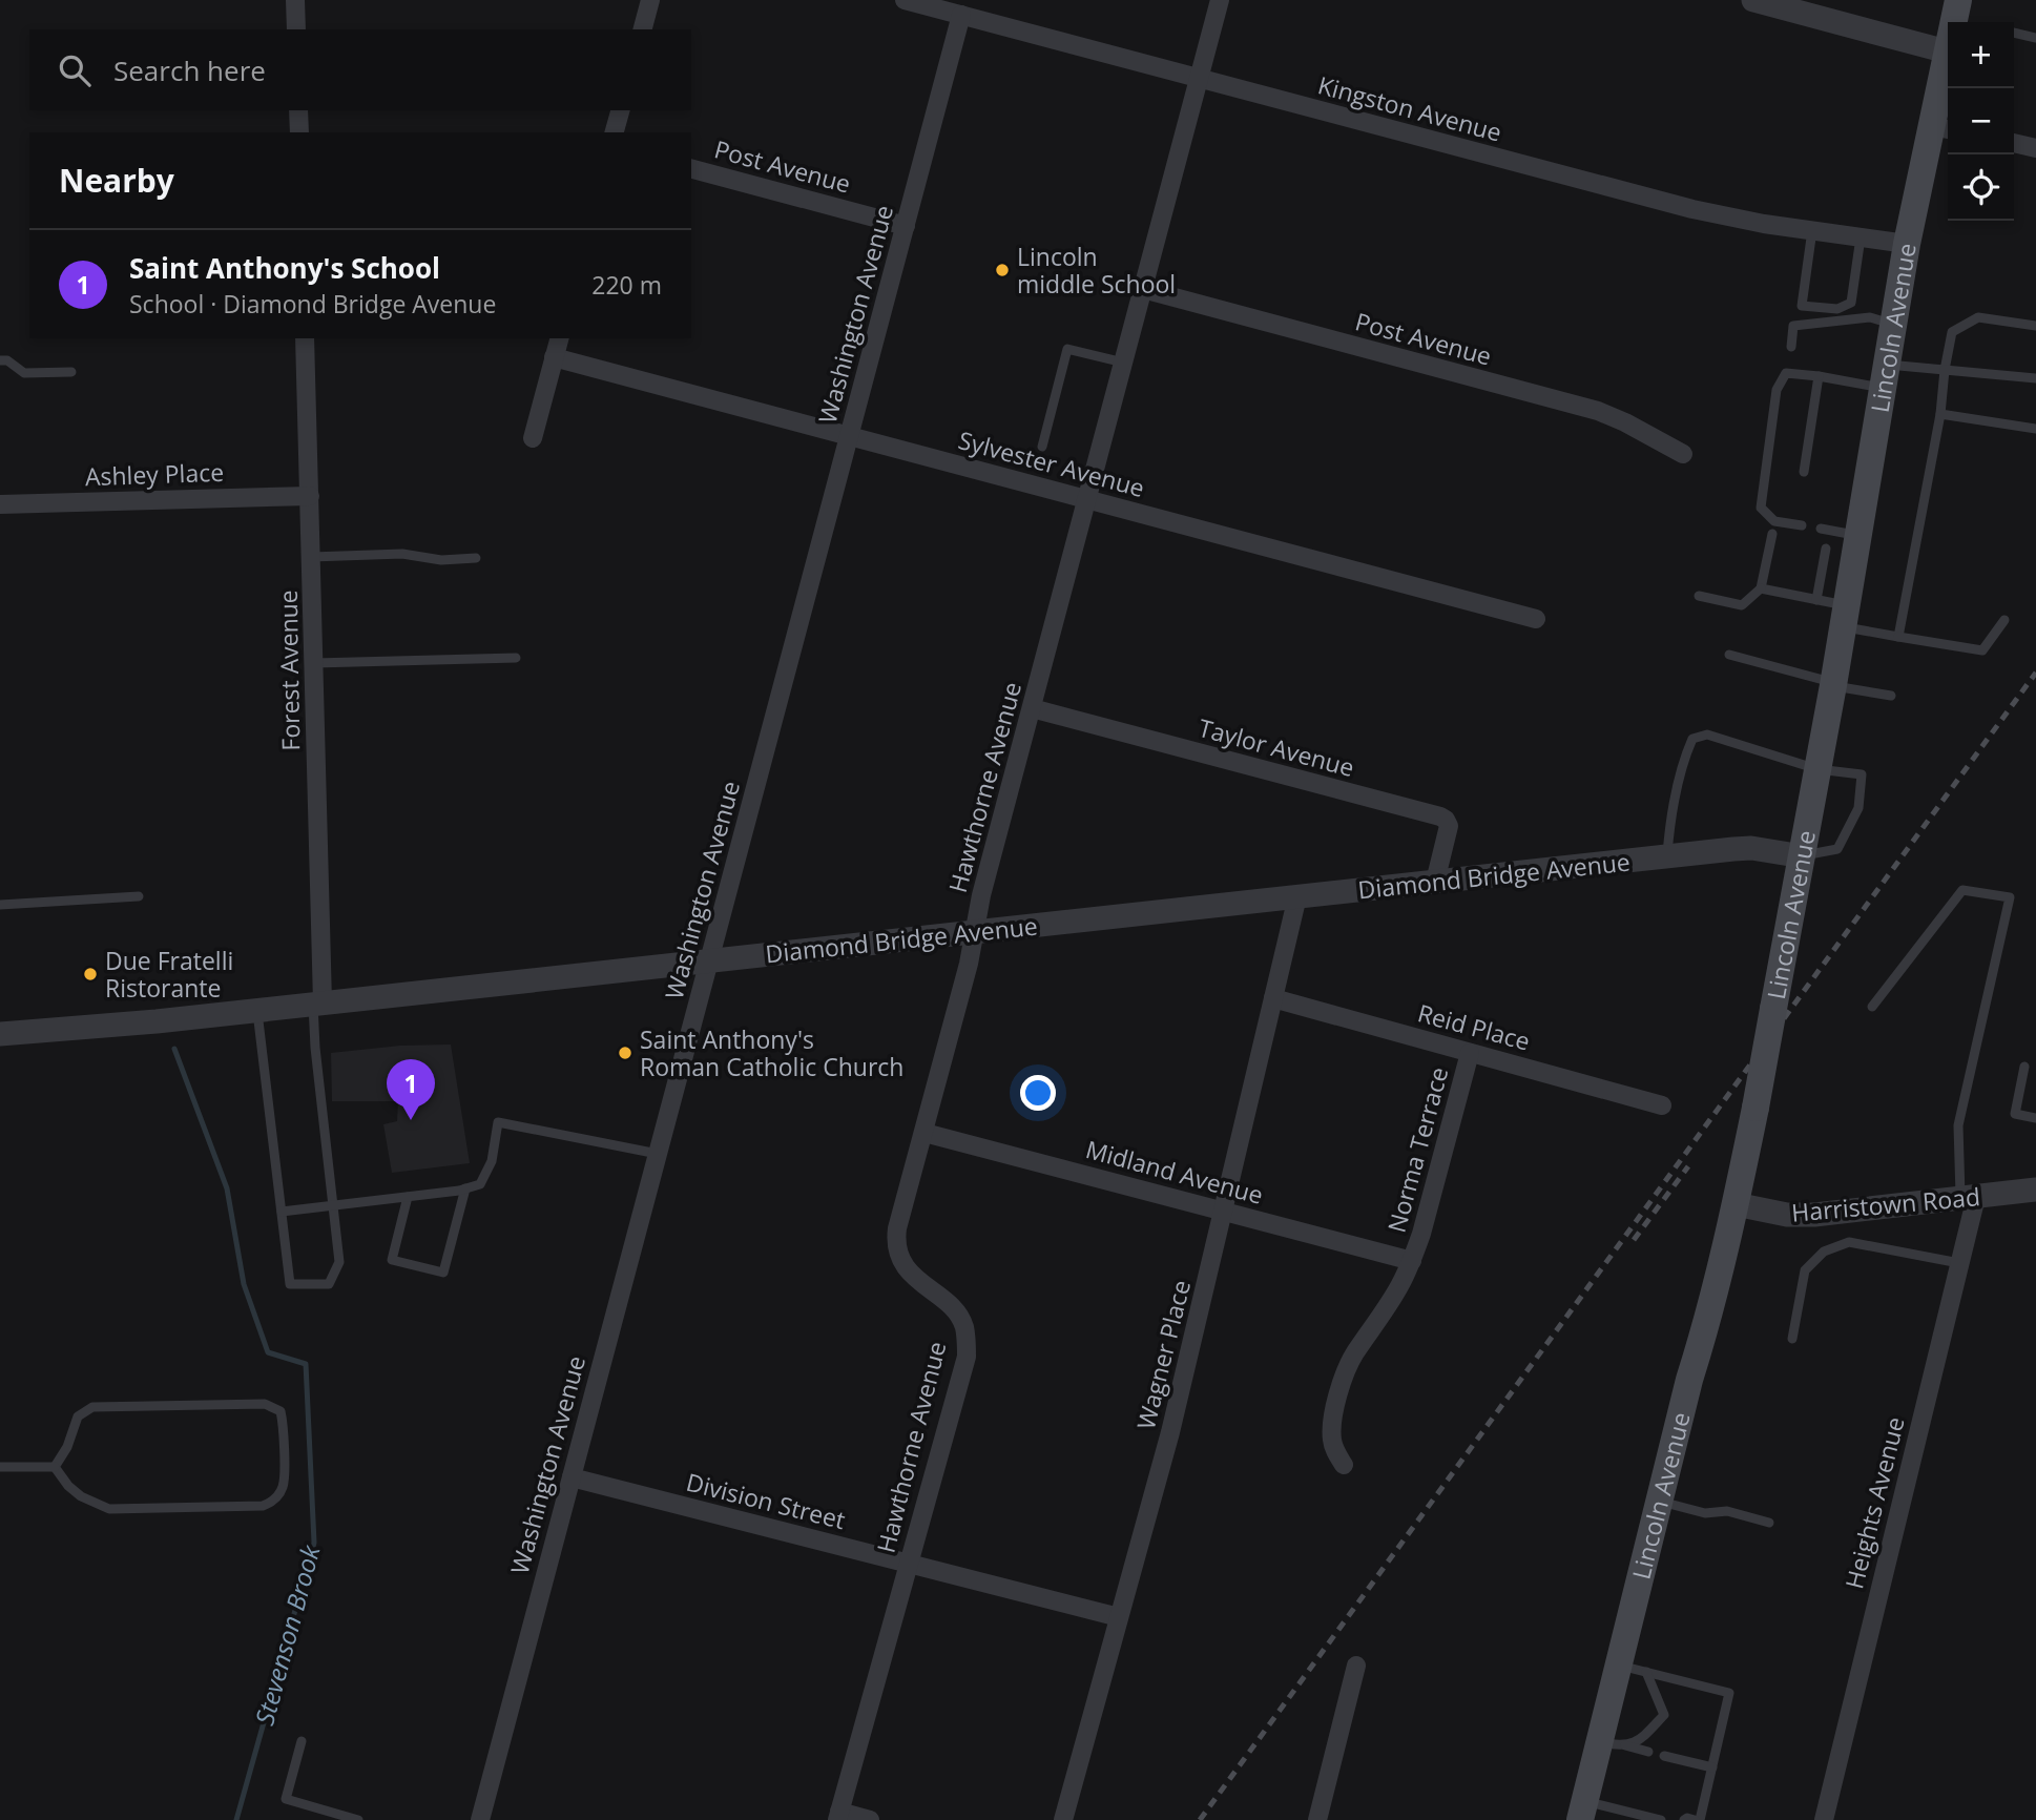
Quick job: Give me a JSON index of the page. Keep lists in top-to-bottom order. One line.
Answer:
{"streets":{"main road":["Lincoln Avenue"],"street":["Kingston Avenue","Post Avenue","Washington Avenue","Sylvester Avenue","Ashley Place","Forest Avenue","Taylor Avenue","Hawthorne Avenue","Diamond Bridge Avenue","Reid Place","Norma Terrace","Midland Avenue","Harristown Road","Wagner Place","Division Street","Heights Avenue"]},"crossings":[["Kingston Avenue","Washington Avenue"],["Kingston Avenue","Lincoln Avenue"],["Kingston Avenue","Hawthorne Avenue"],["Post Avenue","Washington Avenue"],["Post Avenue","Hawthorne Avenue"],["Washington Avenue","Sylvester Avenue"],["Washington Avenue","Diamond Bridge Avenue"],["Washington Avenue","Division Street"],["Lincoln Avenue","Diamond Bridge Avenue"],["Lincoln Avenue","Harristown Road"],["Sylvester Avenue","Hawthorne Avenue"],["Ashley Place","Forest Avenue"],["Forest Avenue","Diamond Bridge Avenue"],["Taylor Avenue","Hawthorne Avenue"],["Taylor Avenue","Diamond Bridge Avenue"],["Hawthorne Avenue","Diamond Bridge Avenue"],["Hawthorne Avenue","Midland Avenue"],["Hawthorne Avenue","Division Street"],["Diamond Bridge Avenue","Wagner Place"],["Reid Place","Norma Terrace"],["Reid Place","Wagner Place"],["Norma Terrace","Midland Avenue"],["Midland Avenue","Wagner Place"],["Harristown Road","Heights Avenue"],["Wagner Place","Division Street"]],"water":["Stevenson Brook"],"places":["Lincoln middle School","Due Fratelli Ristorante","Saint Anthony's Roman Catholic Church"],"page":{"map_buttons":["+","−"],"search":"Search here","heading":"Nearby","list":[{"mark":"1","name":"Saint Anthony's School","note":"School · Diamond Bridge Avenue","value":"220 m"}],"pins":"1"}}
